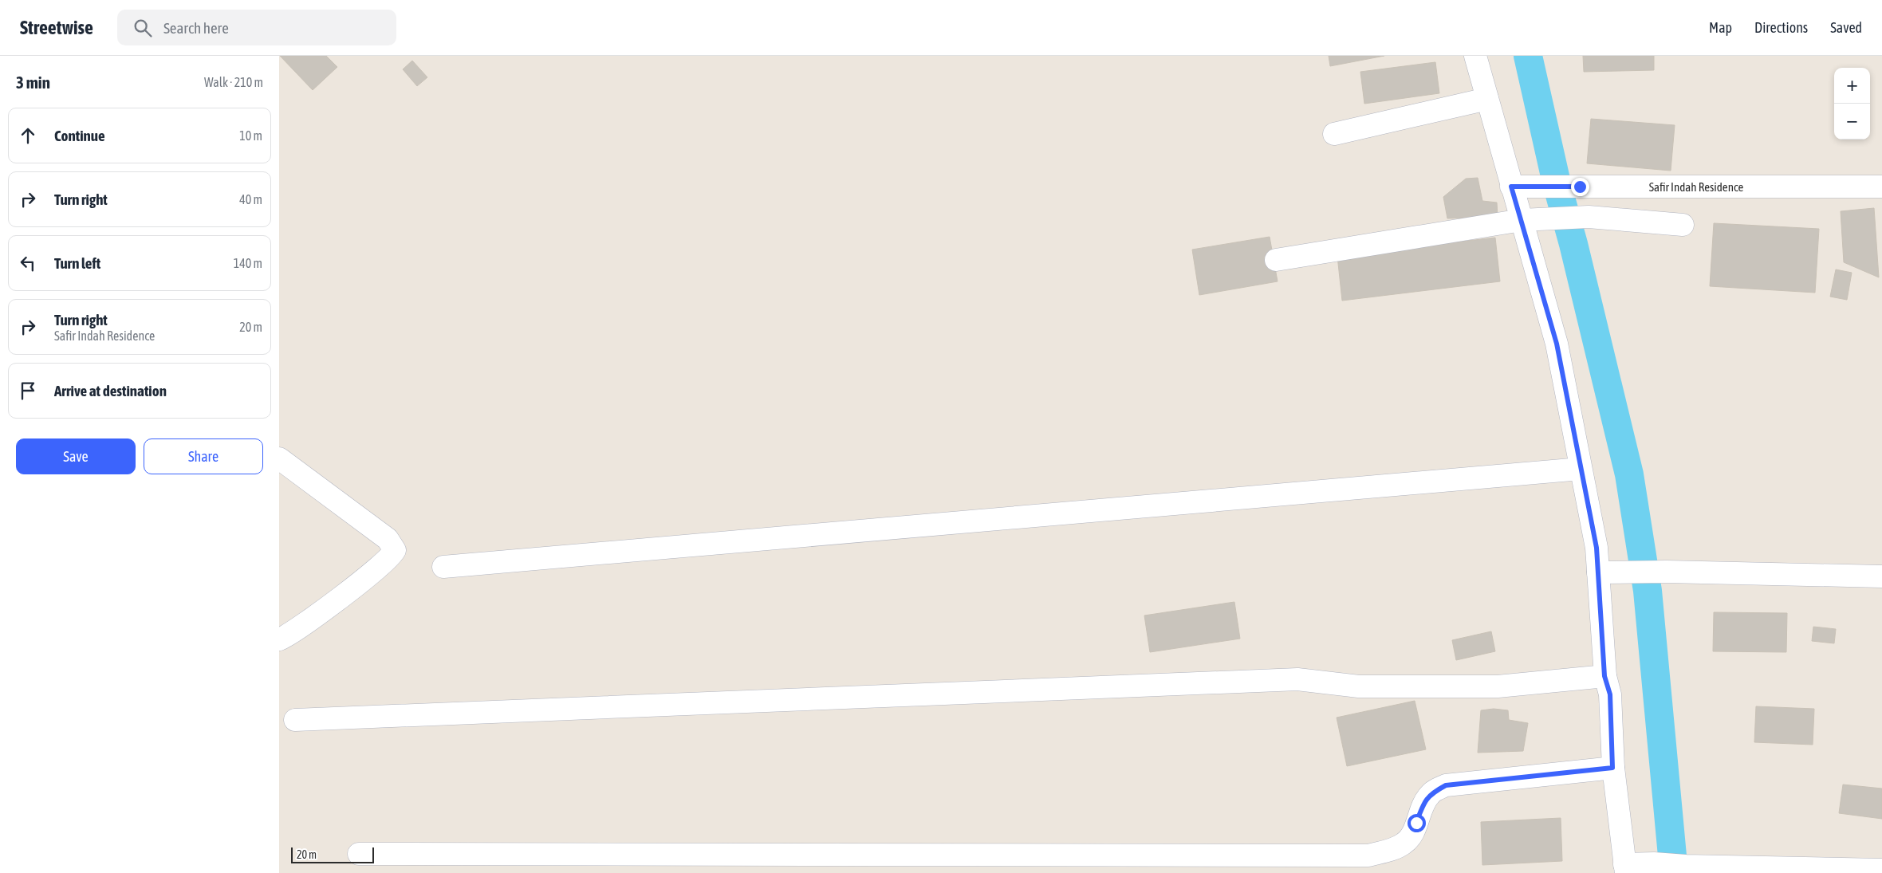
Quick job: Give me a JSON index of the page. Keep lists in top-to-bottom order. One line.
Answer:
{"streets":{"street":["Safir Indah Residence"]},"scale_bar":"20 m","page":{"header":"Streetwise","search":"Search here","nav":["Map","Directions","Saved"],"heading":["3 min","Walk · 210 m"],"map_buttons":["+","−"],"list":[["Continue","10 m"],["Turn right","40 m"],["Turn left","140 m"],["Turn right","Safir Indah Residence","20 m"],"Arrive at destination"],"buttons":["Save","Share"],"scale":"20 m"}}
